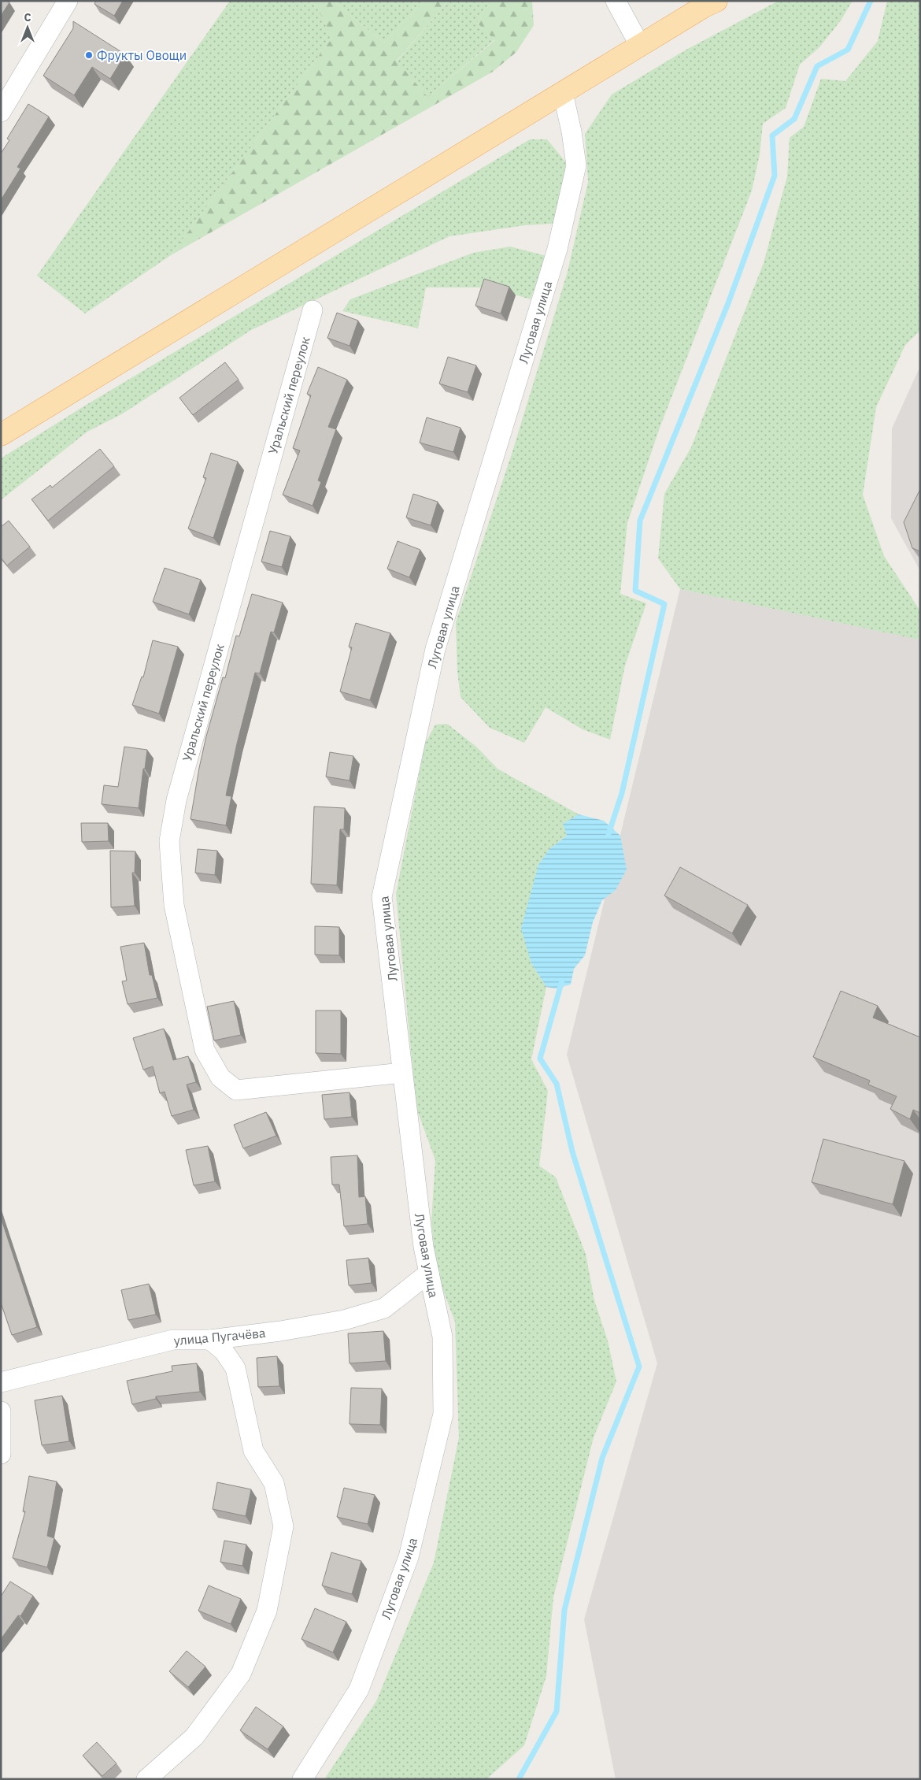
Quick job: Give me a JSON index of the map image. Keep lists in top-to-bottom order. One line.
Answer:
{"streets":{"street":["Луговая улица","Уральский переулок","улица Пугачёва"]},"crossings":[["Луговая улица","Уральский переулок"],["Луговая улица","улица Пугачёва"]],"places":["Фрукты Овощи"],"north":"top"}
